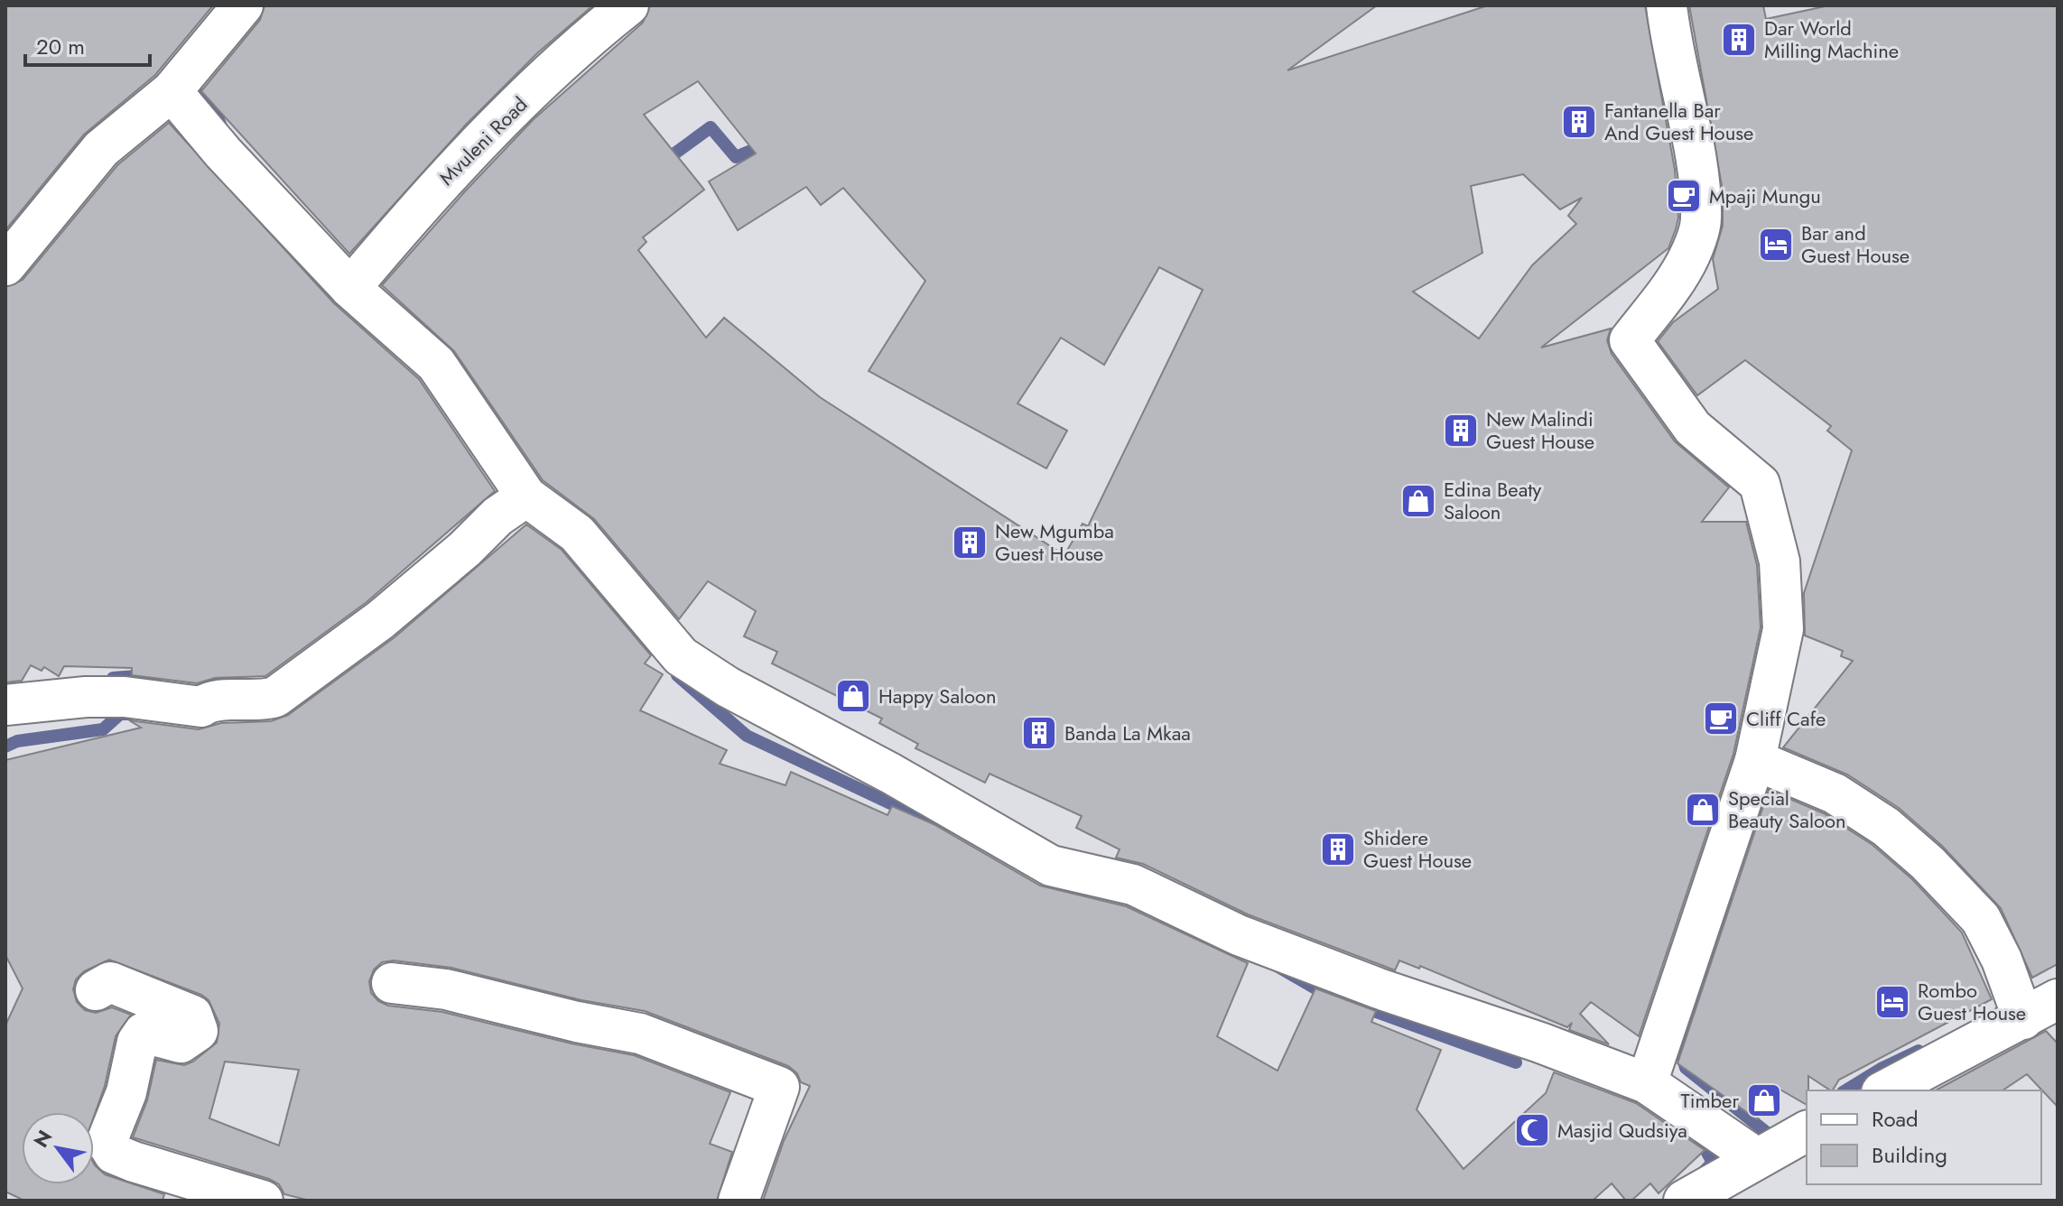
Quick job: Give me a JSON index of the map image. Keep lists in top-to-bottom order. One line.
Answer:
{"streets":{"street":["Mvuleni Road"]},"places":{"building":["Dar World Milling Machine","Fantanella Bar And Guest House","New Malindi Guest House","New Mgumba Guest House","Banda La Mkaa","Shidere Guest House"],"cafe":["Mpaji Mungu","Cliff Cafe"],"hotel":["Bar and Guest House","Rombo Guest House"],"shop":["Edina Beaty Saloon","Happy Saloon","Special Beauty Saloon","Timber"],"mosque":["Masjid Qudsiya"]},"legend":["Road","Building"],"scale_bar":"20 m","north":"top left"}
